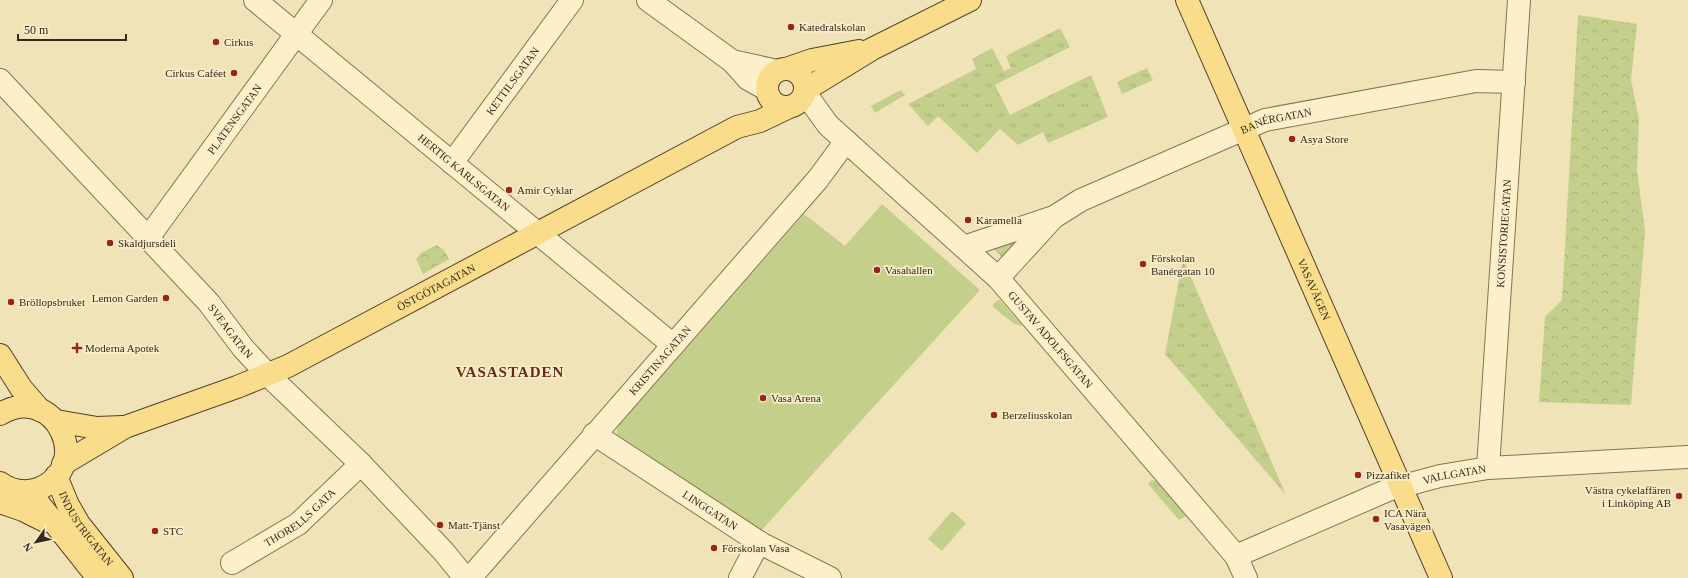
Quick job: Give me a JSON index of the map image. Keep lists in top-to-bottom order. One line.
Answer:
{"streets":{"main road":["ÖSTGÖTAGATAN","VASAVÄGEN","INDUSTRIGATAN"],"street":["KETTILSGATAN","PLATENSGATAN","BANÉRGATAN","HERTIG KARLSGATAN","KONSISTORIEGATAN","SVEAGATAN","GUSTAV ADOLFSGATAN","KRISTINAGATAN","VALLGATAN","LINGGATAN","THORELLS GATA"]},"crossings":[["KETTILSGATAN","HERTIG KARLSGATAN"],["PLATENSGATAN","HERTIG KARLSGATAN"],["PLATENSGATAN","SVEAGATAN"],["BANÉRGATAN","KONSISTORIEGATAN"],["BANÉRGATAN","VASAVÄGEN"],["BANÉRGATAN","GUSTAV ADOLFSGATAN"],["HERTIG KARLSGATAN","ÖSTGÖTAGATAN"],["HERTIG KARLSGATAN","KRISTINAGATAN"],["KONSISTORIEGATAN","VALLGATAN"],["ÖSTGÖTAGATAN","SVEAGATAN"],["ÖSTGÖTAGATAN","GUSTAV ADOLFSGATAN"],["ÖSTGÖTAGATAN","INDUSTRIGATAN"],["VASAVÄGEN","VALLGATAN"],["SVEAGATAN","THORELLS GATA"],["GUSTAV ADOLFSGATAN","KRISTINAGATAN"],["GUSTAV ADOLFSGATAN","VALLGATAN"],["KRISTINAGATAN","LINGGATAN"]],"districts":["VASASTADEN"],"places":{"other":["Katedralskolan","Cirkus","Cirkus Caféet","Asya Store","Amir Cyklar","Karamella","Skaldjursdeli","Förskolan Banérgatan 10","Vasahallen","Lemon Garden","Bröllopsbruket","Vasa Arena","Berzeliusskolan","Pizzafiket","Västra cykelaffären i Linköping AB","ICA Nära Vasavägen","Matt-Tjänst","STC","Förskolan Vasa"],"health":["Moderna Apotek"]},"scale_bar":"50 m","north":"bottom left"}
